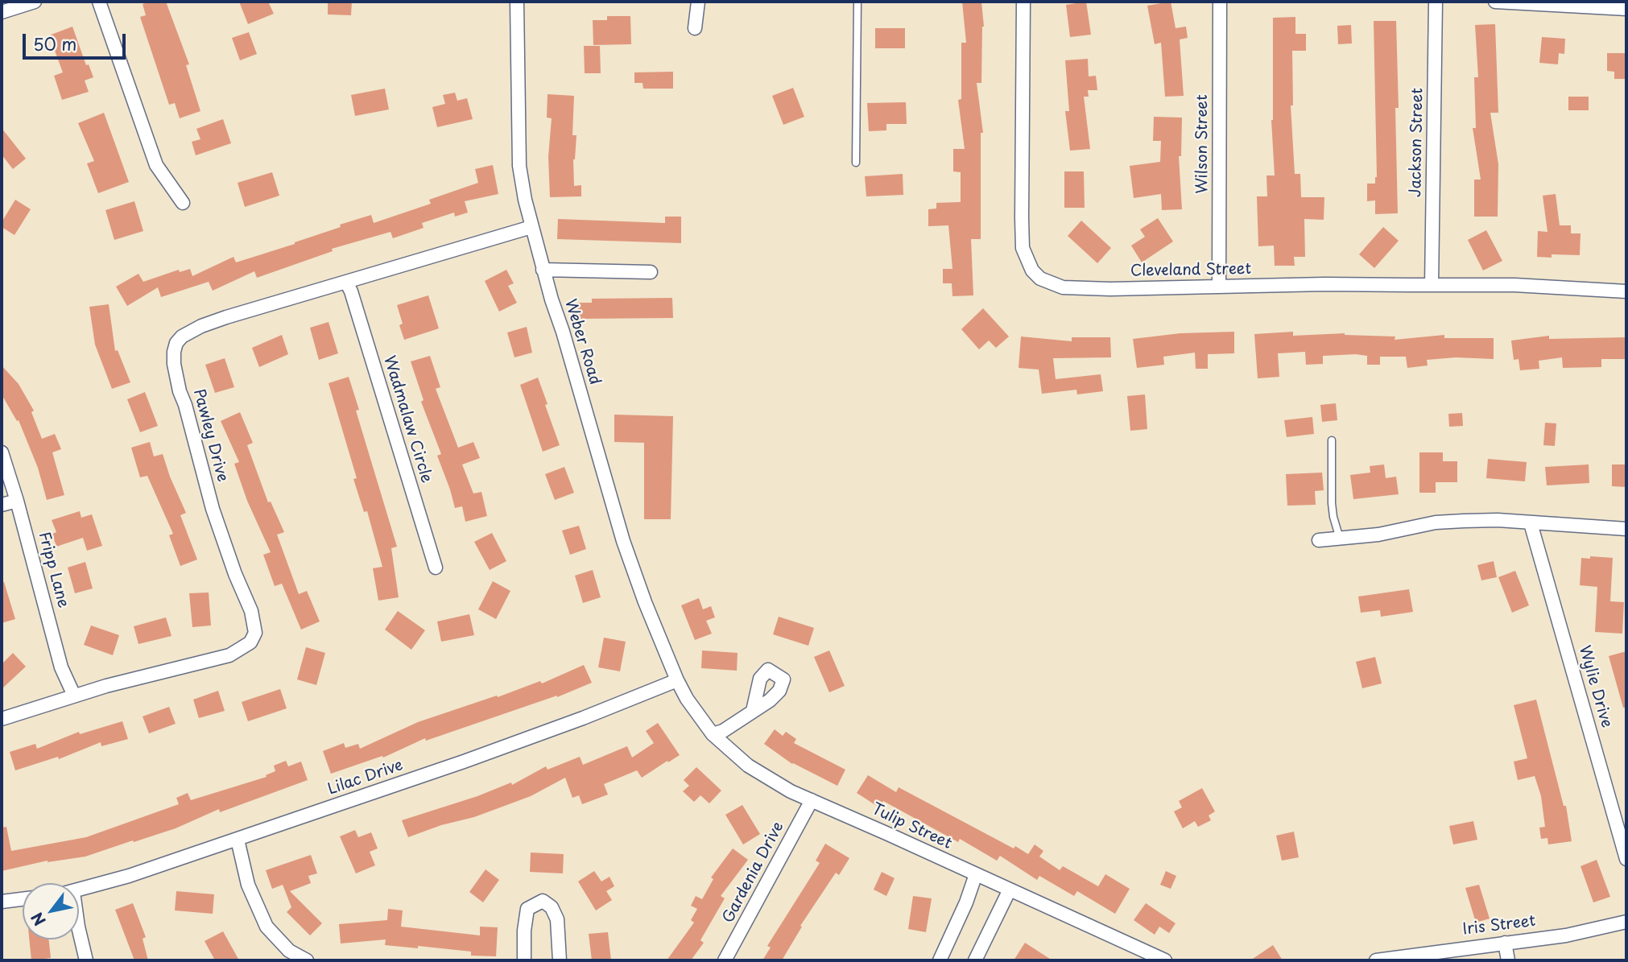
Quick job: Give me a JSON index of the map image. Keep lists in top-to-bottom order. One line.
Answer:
{"streets":{"street":["Jackson Street","Wilson Street","Cleveland Street","Weber Road","Wadmalaw Circle","Pawley Drive","Fripp Lane","Wylie Drive","Lilac Drive","Tulip Street","Gardenia Drive","Iris Street"]},"crossings":[["Jackson Street","Cleveland Street"],["Wilson Street","Cleveland Street"],["Weber Road","Pawley Drive"],["Weber Road","Lilac Drive"],["Weber Road","Tulip Street"],["Wadmalaw Circle","Pawley Drive"],["Pawley Drive","Fripp Lane"],["Lilac Drive","Tulip Street"],["Tulip Street","Gardenia Drive"]],"scale_bar":"50 m","north":"bottom left"}
